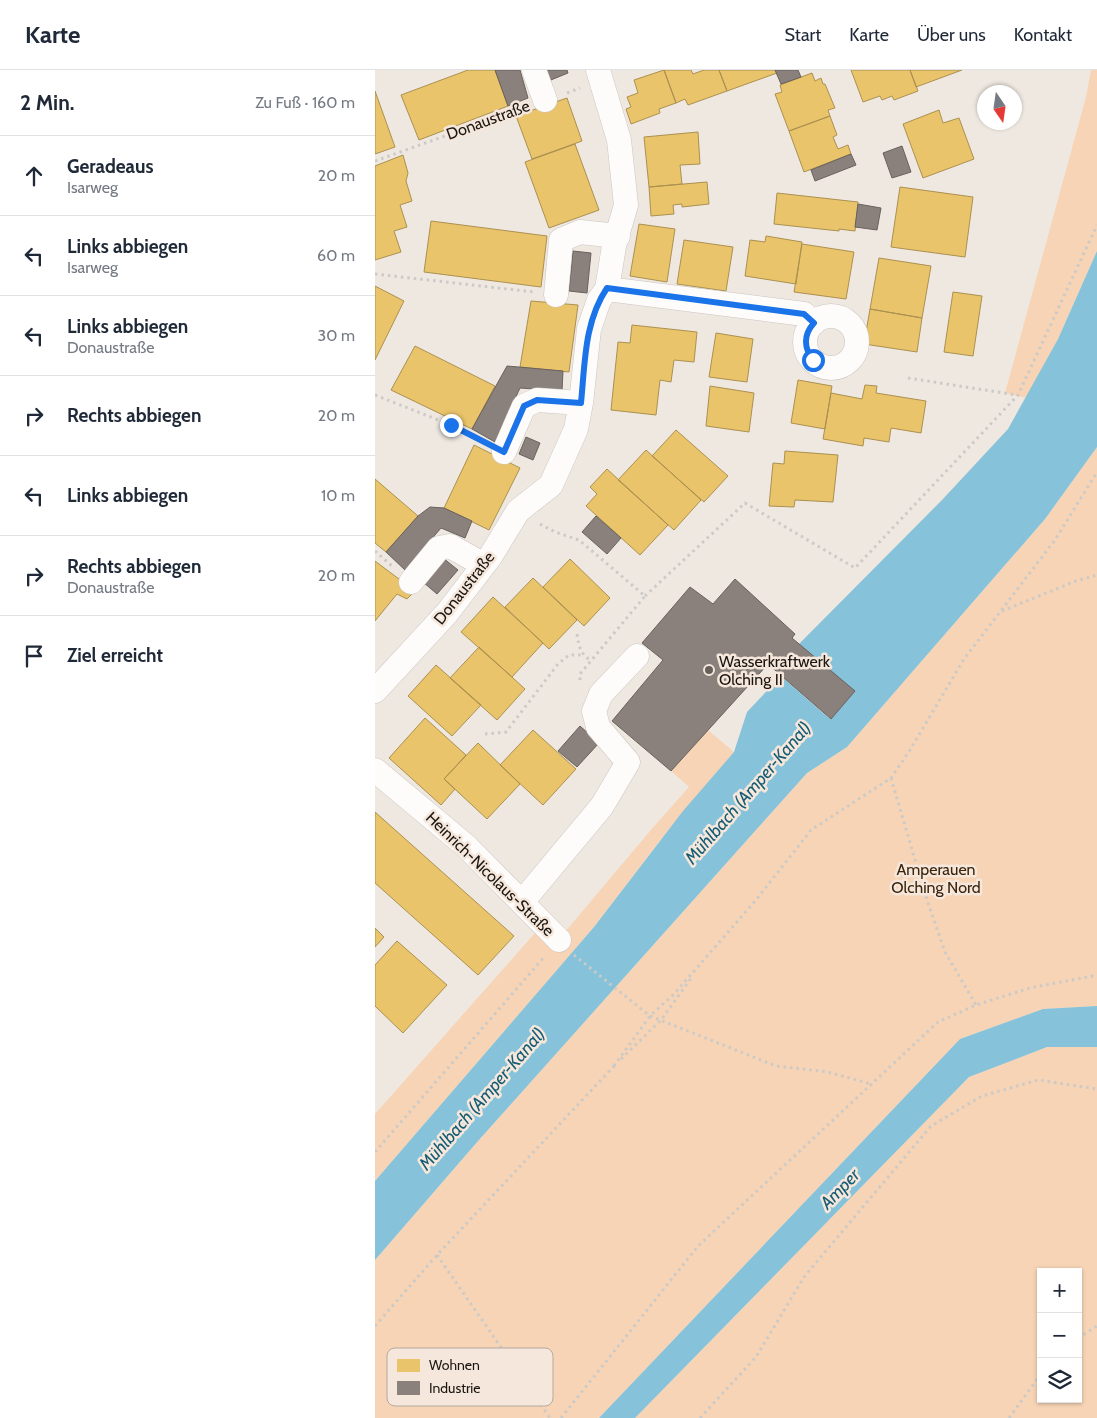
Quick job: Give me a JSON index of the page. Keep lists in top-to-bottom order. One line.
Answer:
{"streets":{"street":["Donaustraße","Heinrich-Nicolaus-Straße"]},"water":["Mühlbach (Amper-Kanal)","Amper"],"parks":["Amperauen Olching Nord"],"places":["Wasserkraftwerk Olching II"],"legend":["Wohnen","Industrie"],"north":"bottom","page":{"header":"Karte","nav":["Start","Karte","Über uns","Kontakt"],"heading":["2 Min.","Zu Fuß · 160 m"],"list":[["Geradeaus","Isarweg","20 m"],["Links abbiegen","Isarweg","60 m"],["Links abbiegen","Donaustraße","30 m"],["Rechts abbiegen","20 m"],["Links abbiegen","10 m"],["Rechts abbiegen","Donaustraße","20 m"],"Ziel erreicht"],"map_buttons":["+","−"]}}
